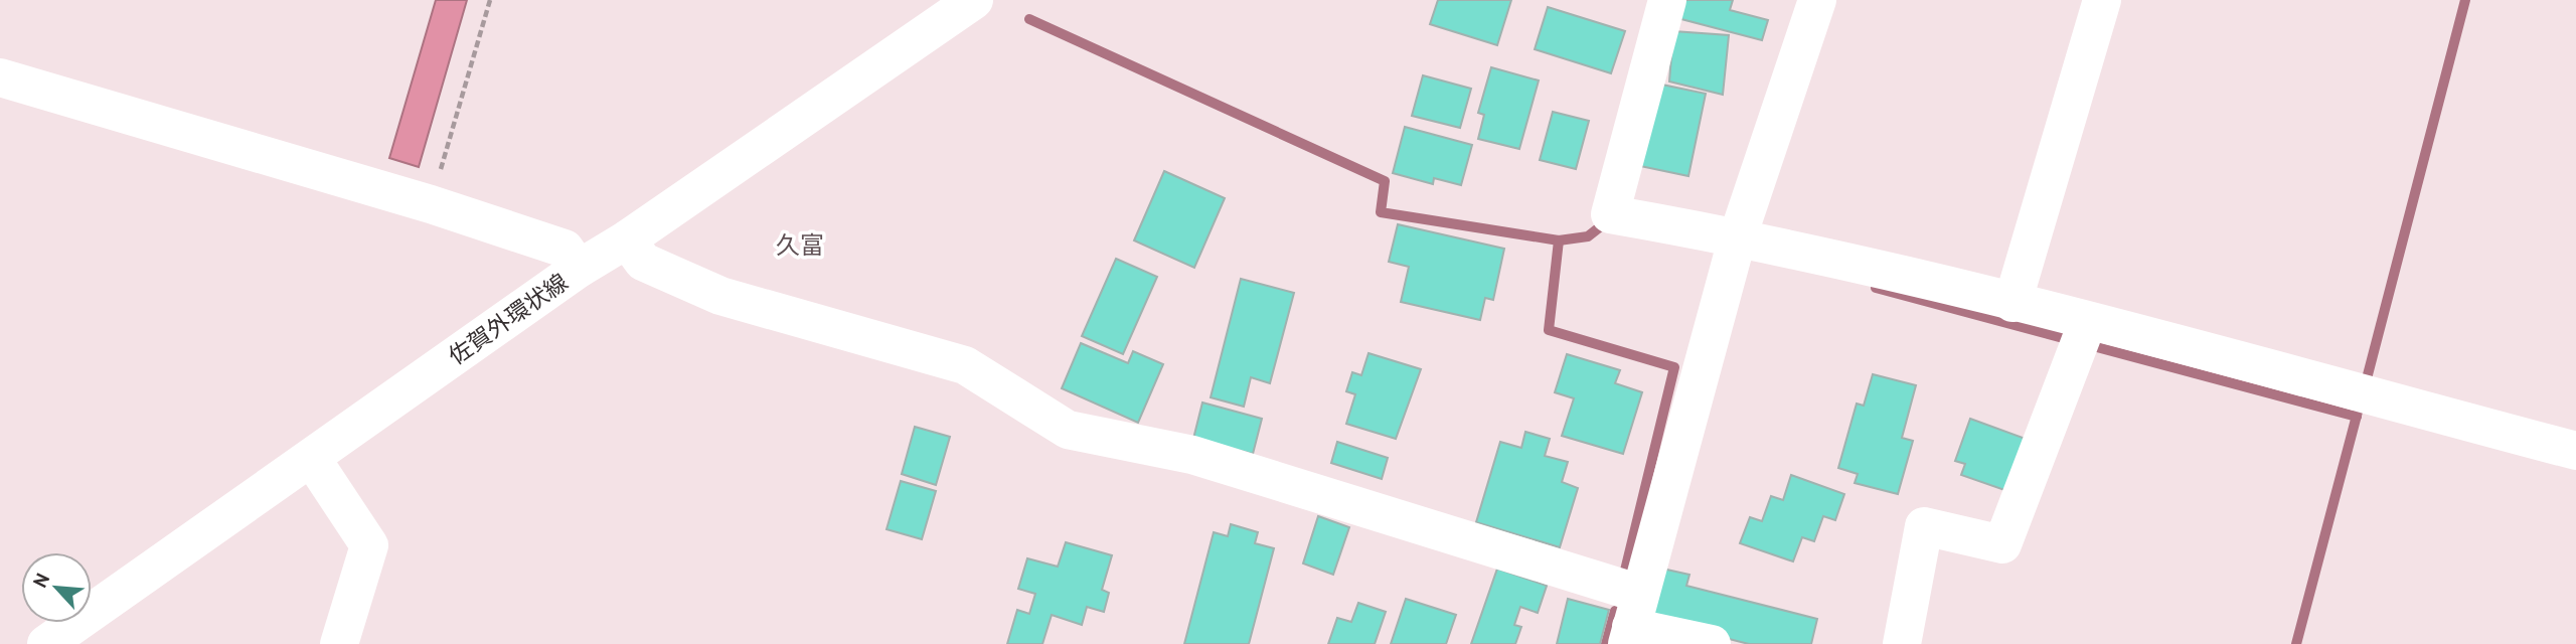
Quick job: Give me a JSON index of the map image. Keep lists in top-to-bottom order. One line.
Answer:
{"streets":{"street":["佐賀外環状線"]},"districts":["久富"],"north":"top left"}
